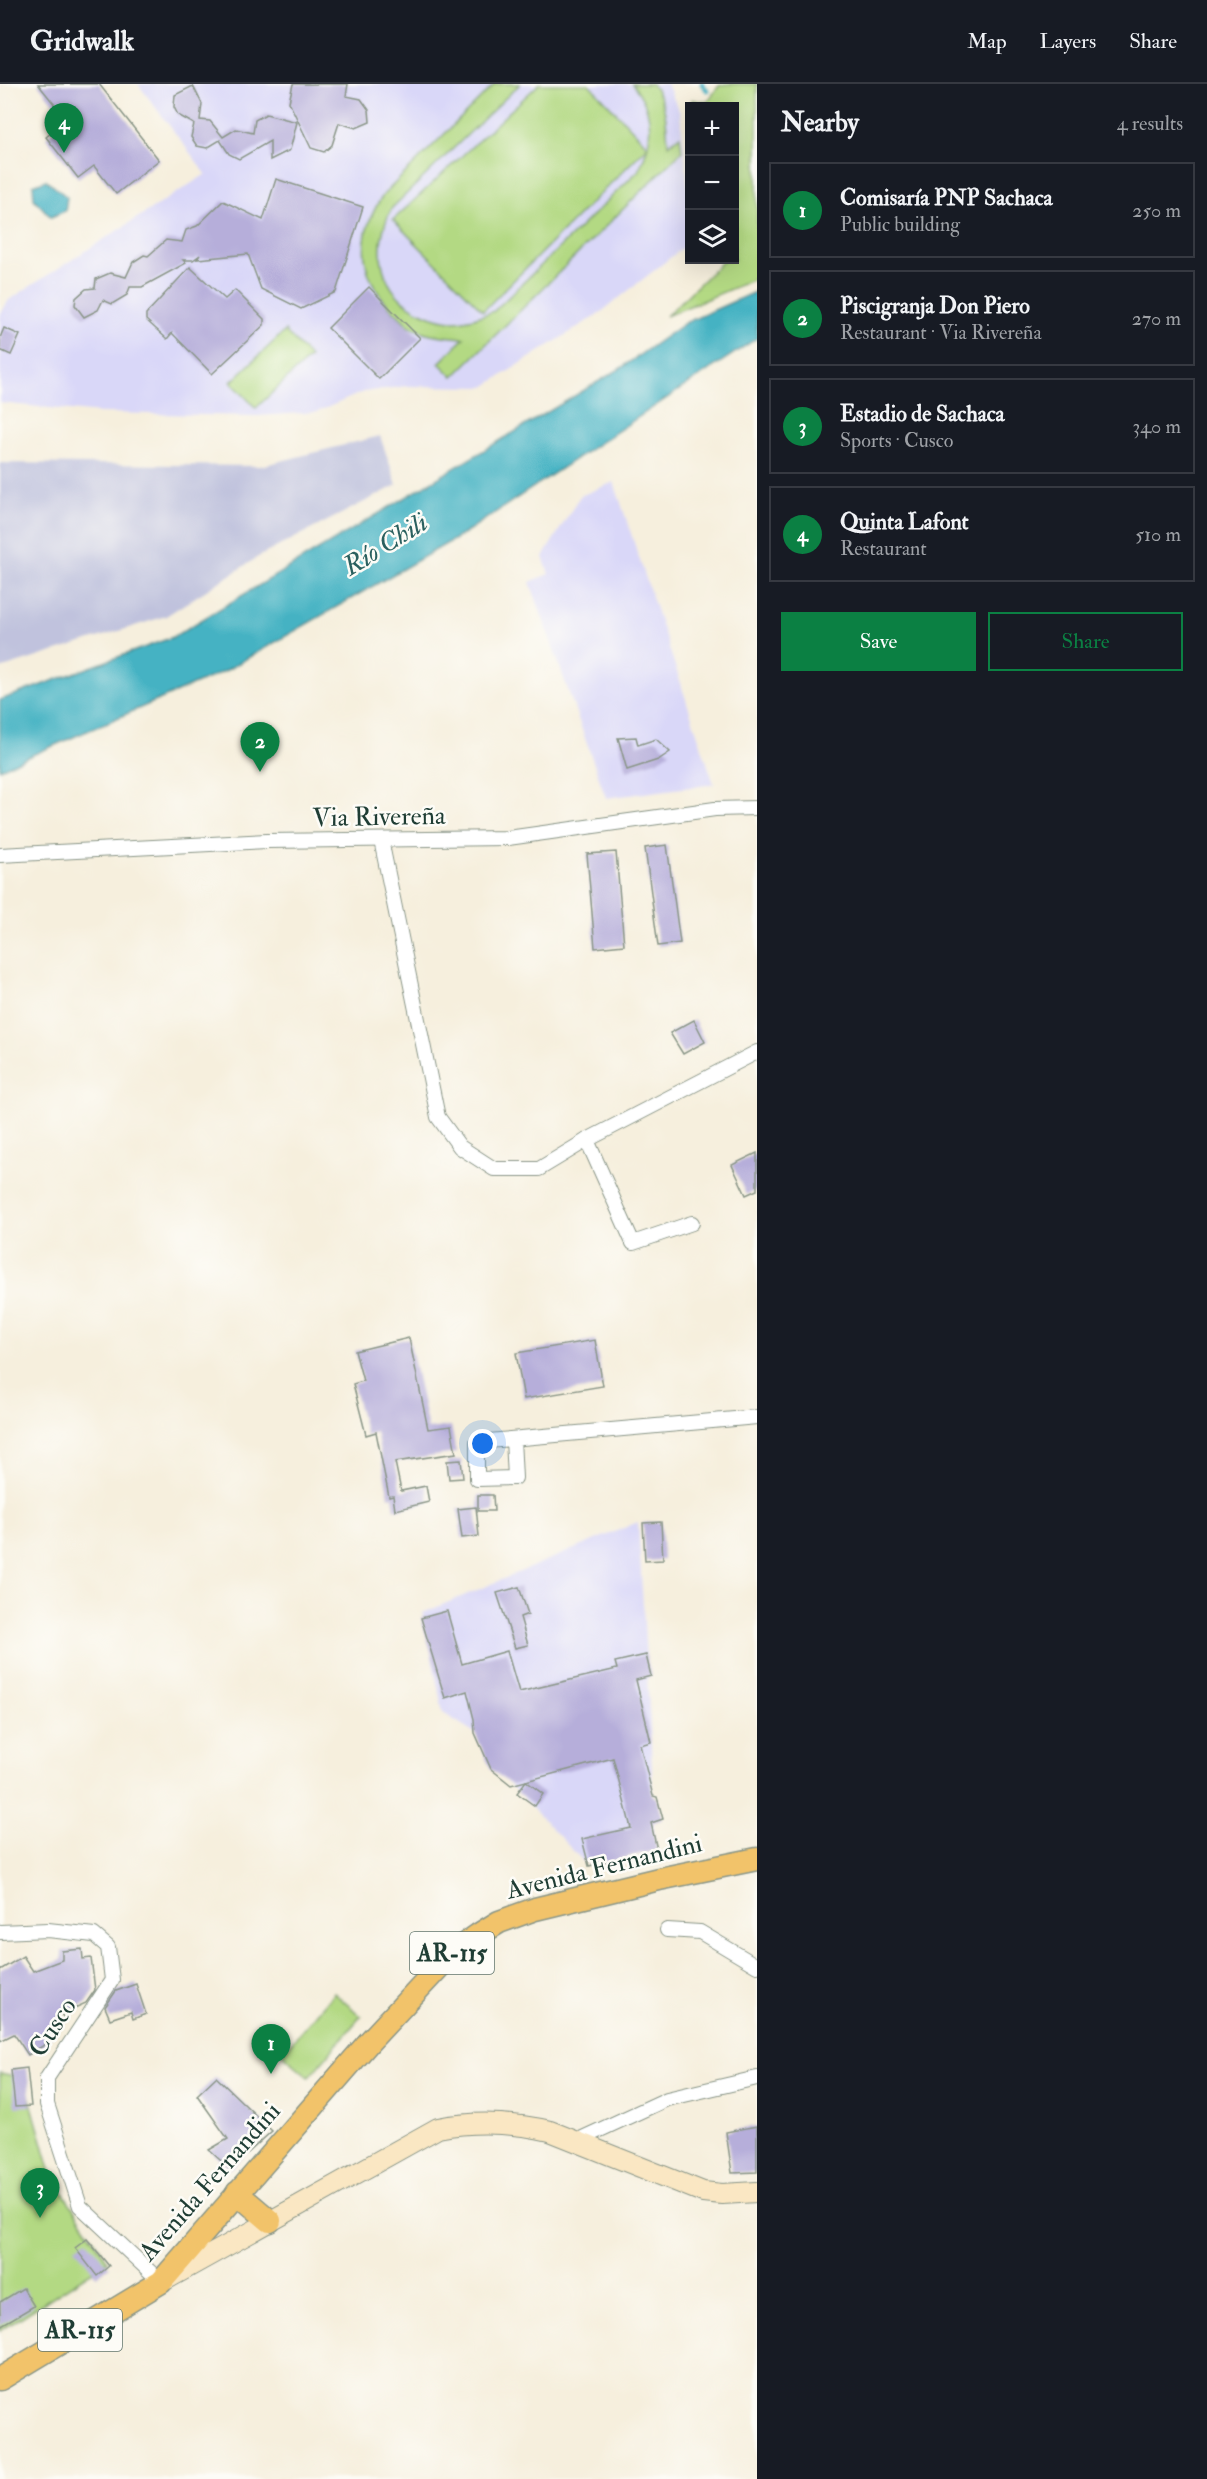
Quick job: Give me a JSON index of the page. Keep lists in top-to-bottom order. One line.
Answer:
{"streets":{"main road":["Avenida Fernandini","AR-115"],"street":["Via Rivereña","Cusco"]},"crossings":[["Avenida Fernandini","Cusco"]],"water":["Río Chili"],"page":{"header":"Gridwalk","nav":["Map","Layers","Share"],"heading":["Nearby","4 results"],"map_buttons":["+","−"],"pins":["4","2","1","3"],"list":[{"mark":"1","name":"Comisaría PNP Sachaca","note":"Public building","value":"250 m"},{"mark":"2","name":"Piscigranja Don Piero","note":"Restaurant · Via Rivereña","value":"270 m"},{"mark":"3","name":"Estadio de Sachaca","note":"Sports · Cusco","value":"340 m"},{"mark":"4","name":"Quinta Lafont","note":"Restaurant","value":"510 m"}],"buttons":["Save","Share"]}}
